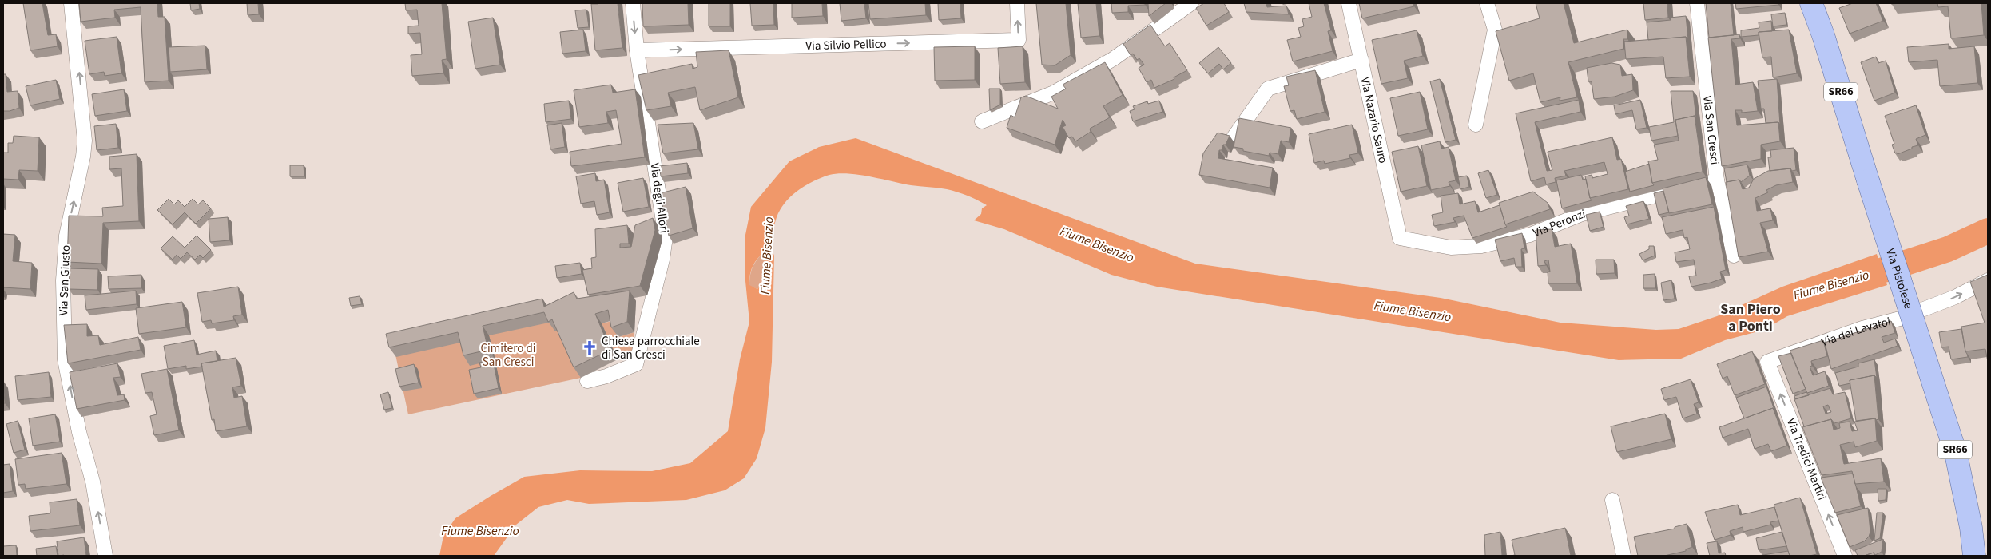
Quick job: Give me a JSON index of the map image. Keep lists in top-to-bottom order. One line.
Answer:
{"streets":{"main road":["SR66","Via Pistoiese"],"street":["Via Silvio Pellico","Via Nazario Sauro","Via San Cresci","Via degli Allori","Via Peronzi","Via San Giusto","Via dei Lavatoi","Via Tredici Martiri"]},"crossings":[["Via Silvio Pellico","Via degli Allori"],["Via Nazario Sauro","Via Peronzi"],["Via San Cresci","Via Peronzi"],["Via dei Lavatoi","Via Tredici Martiri"]],"one_way":["Via San Giusto","Via Tredici Martiri"],"districts":["San Piero a Ponti"],"water":["Fiume Bisenzio"],"parks":["Cimitero di San Cresci"],"places":{"church":["Chiesa parrocchiale di San Cresci"]}}
